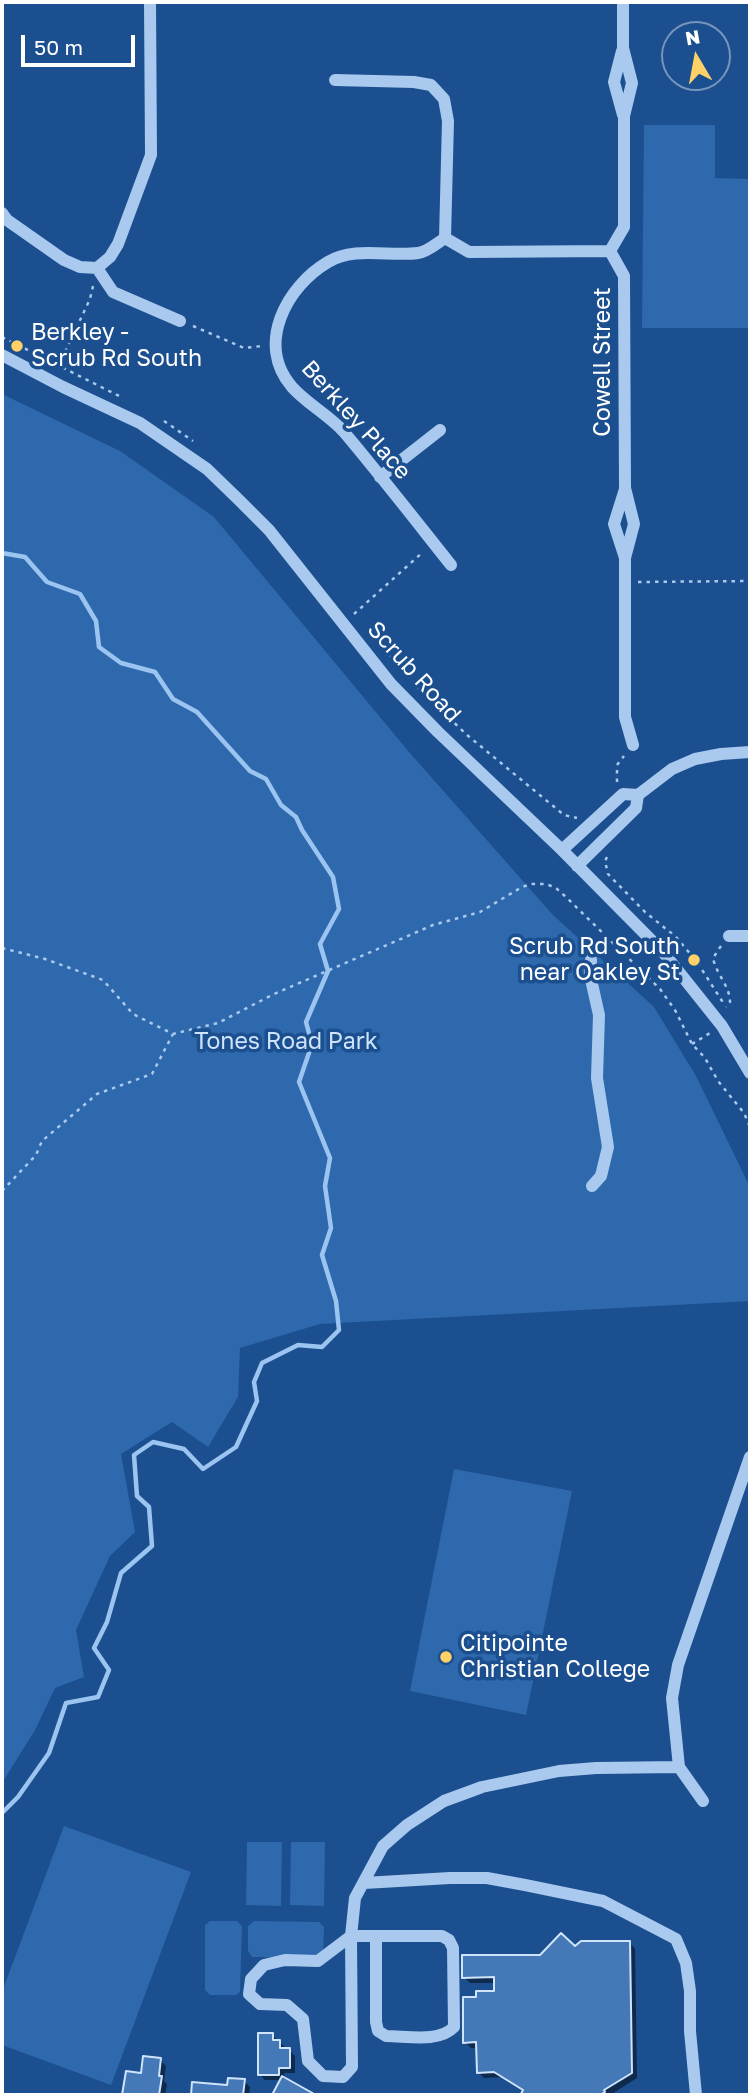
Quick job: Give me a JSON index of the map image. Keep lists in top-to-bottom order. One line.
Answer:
{"streets":{"street":["Cowell Street","Berkley Place","Scrub Road"]},"parks":["Tones Road Park"],"places":["Berkley - Scrub Rd South","Scrub Rd South near Oakley St","Citipointe Christian College"],"scale_bar":"50 m","north":"top"}
